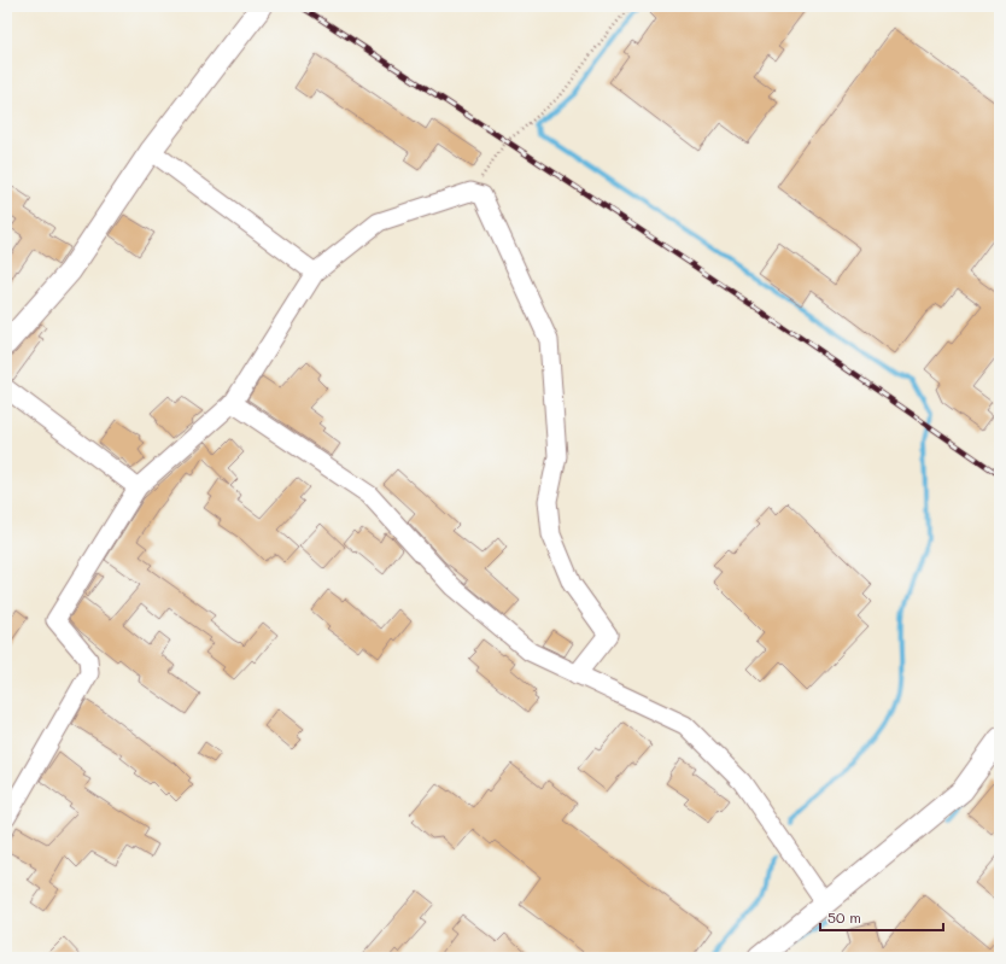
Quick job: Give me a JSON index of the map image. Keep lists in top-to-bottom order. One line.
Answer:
{"scale_bar":"50 m"}
